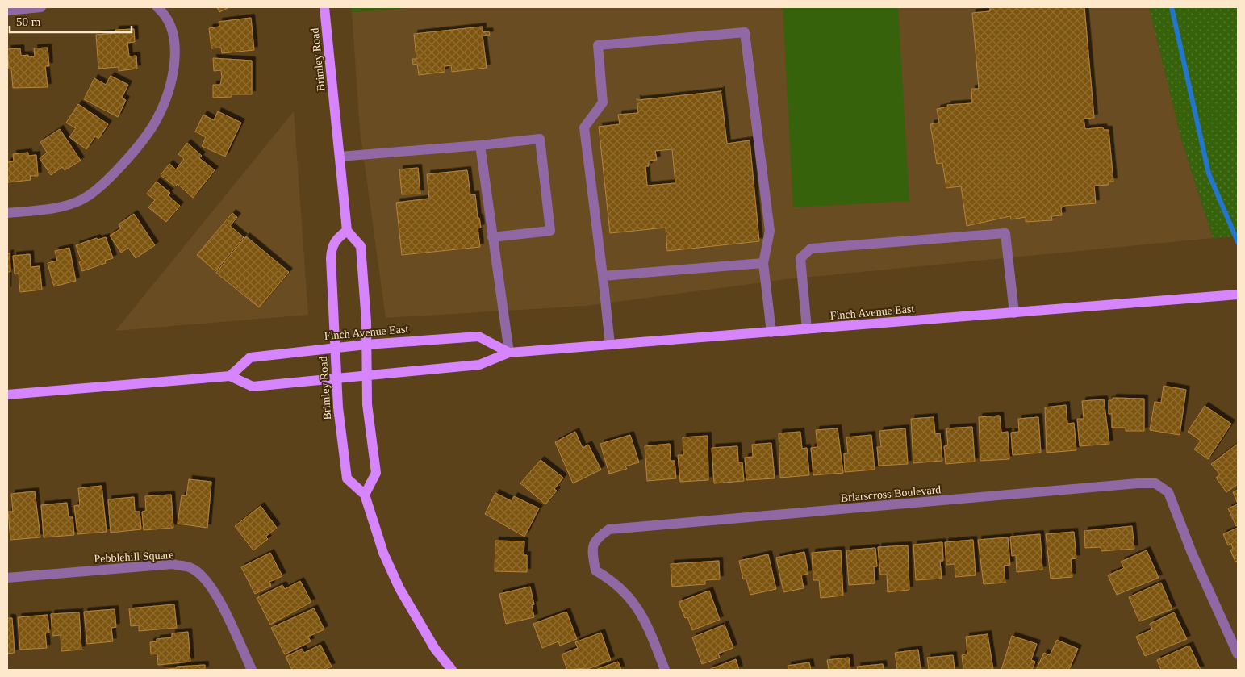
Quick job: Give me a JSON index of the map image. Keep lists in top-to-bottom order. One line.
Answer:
{"streets":{"main road":["Brimley Road","Finch Avenue East"],"street":["Briarscross Boulevard","Pebblehill Square"]},"crossings":[["Brimley Road","Finch Avenue East"]],"scale_bar":"50 m"}
